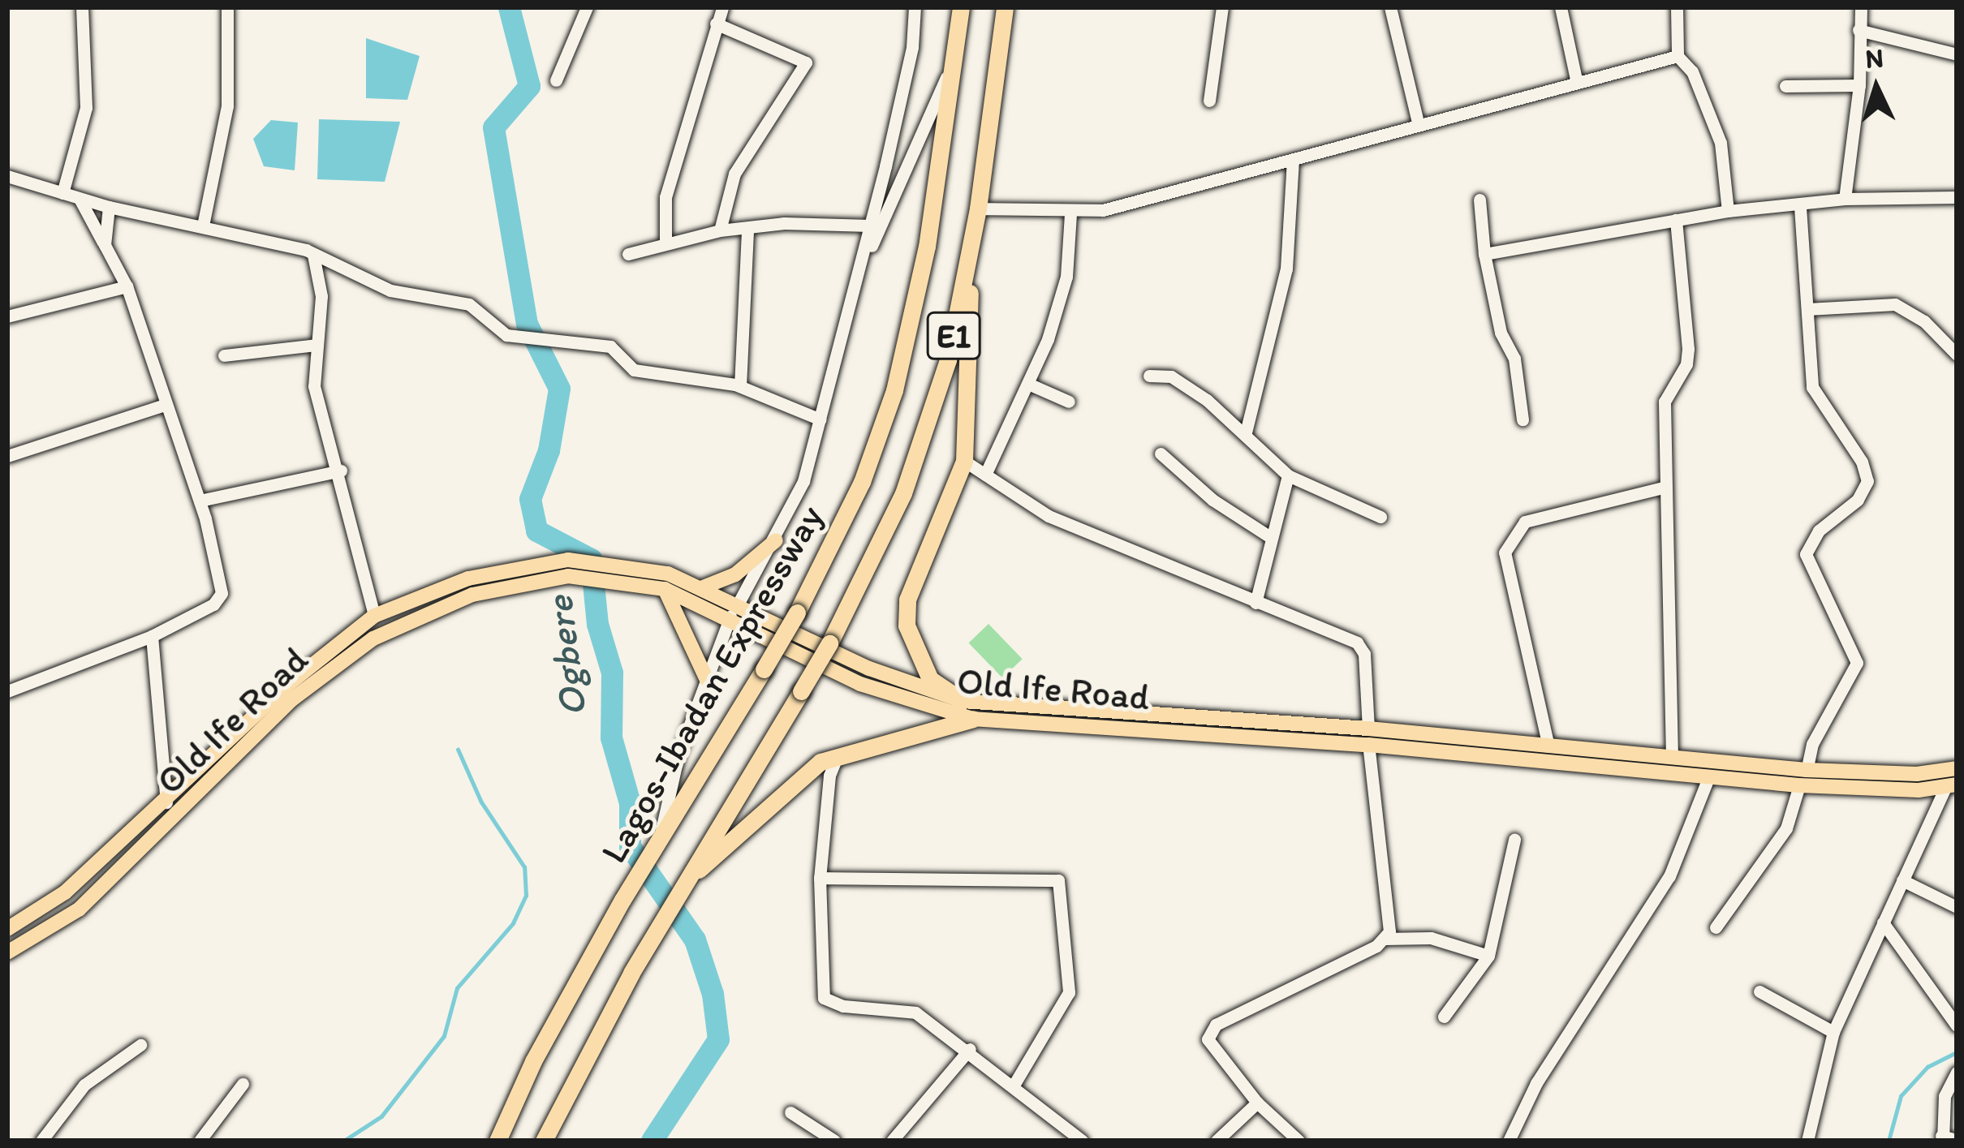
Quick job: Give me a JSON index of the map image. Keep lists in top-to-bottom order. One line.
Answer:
{"streets":{"highway":["E1","Lagos-Ibadan Expressway"],"main road":["Old Ife Road"]},"water":["Ogbere"],"north":"top"}
